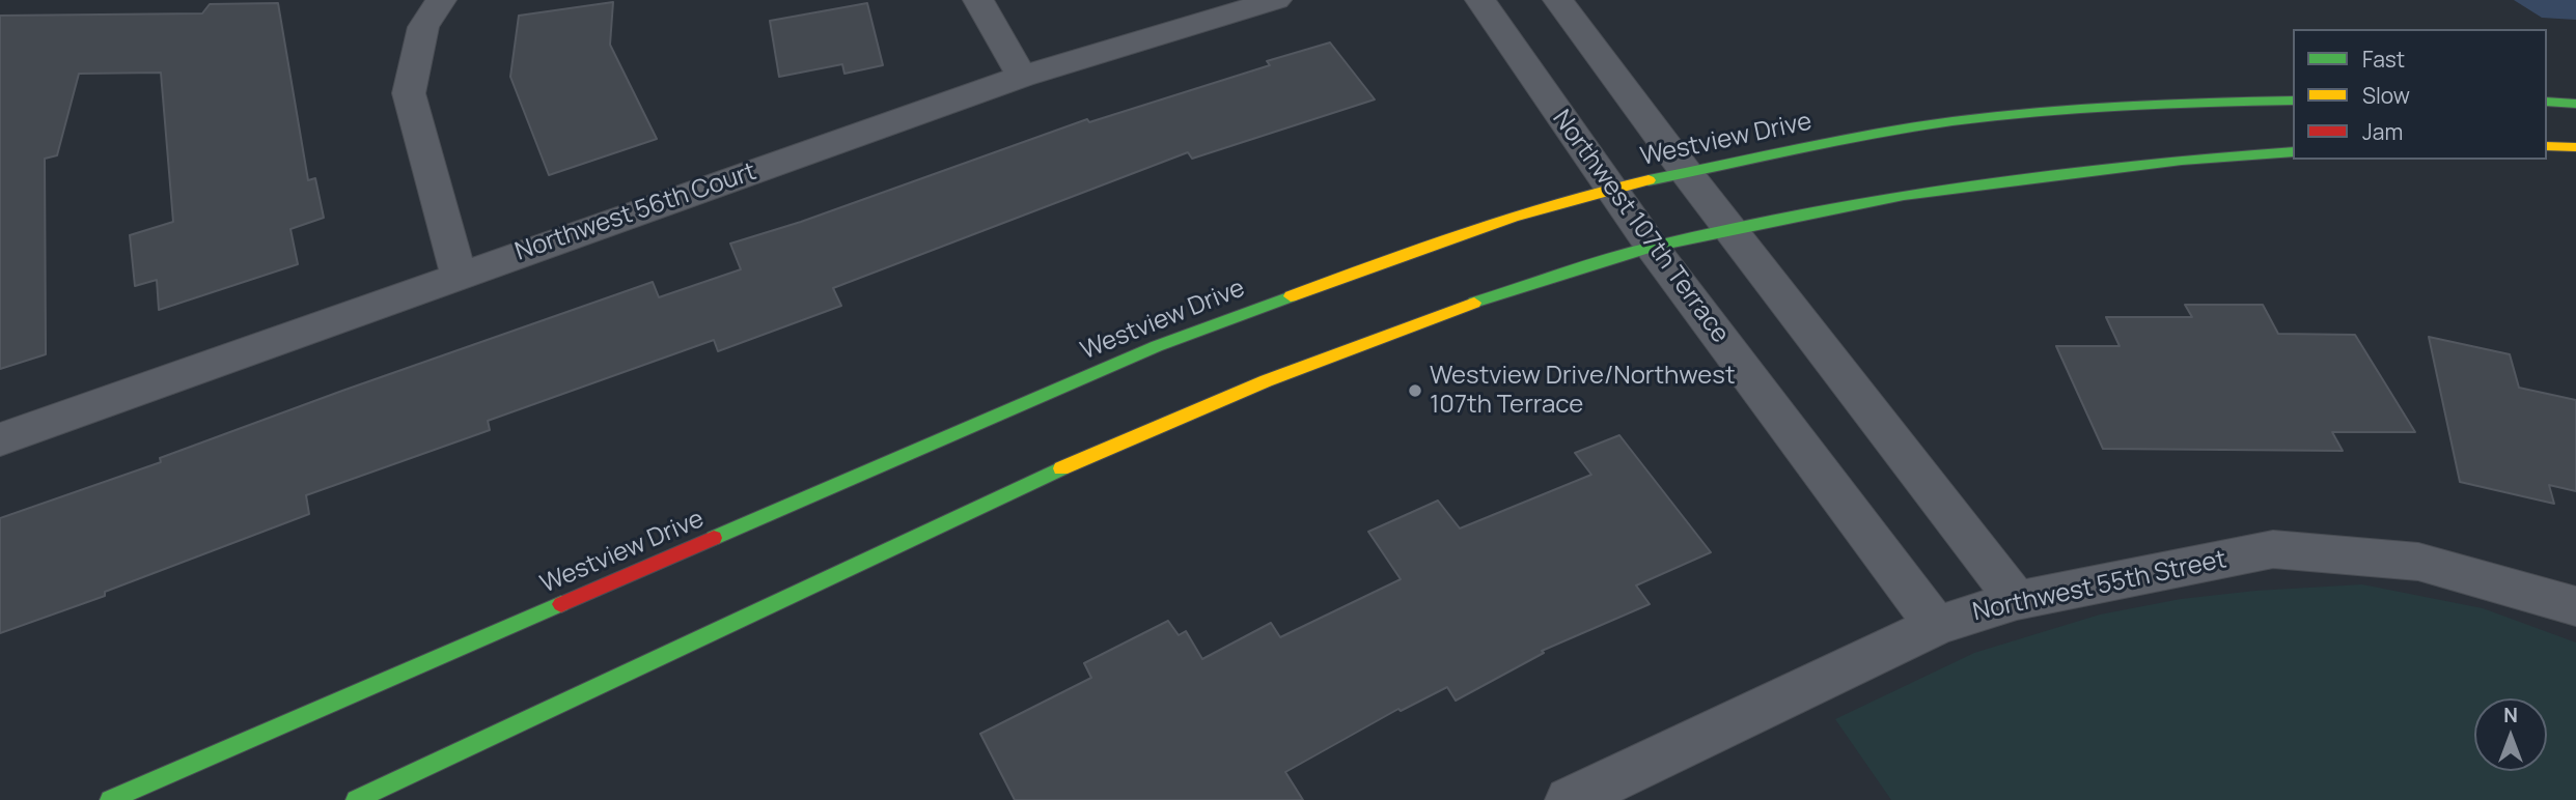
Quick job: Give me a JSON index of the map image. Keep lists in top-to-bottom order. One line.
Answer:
{"streets":{"street":["Westview Drive","Northwest 56th Court","Northwest 107th Terrace","Northwest 55th Street"]},"crossings":[["Westview Drive","Northwest 107th Terrace"],["Northwest 107th Terrace","Northwest 55th Street"]],"places":["Westview Drive/Northwest 107th Terrace"],"legend":["Fast","Slow","Jam"],"north":"top"}
